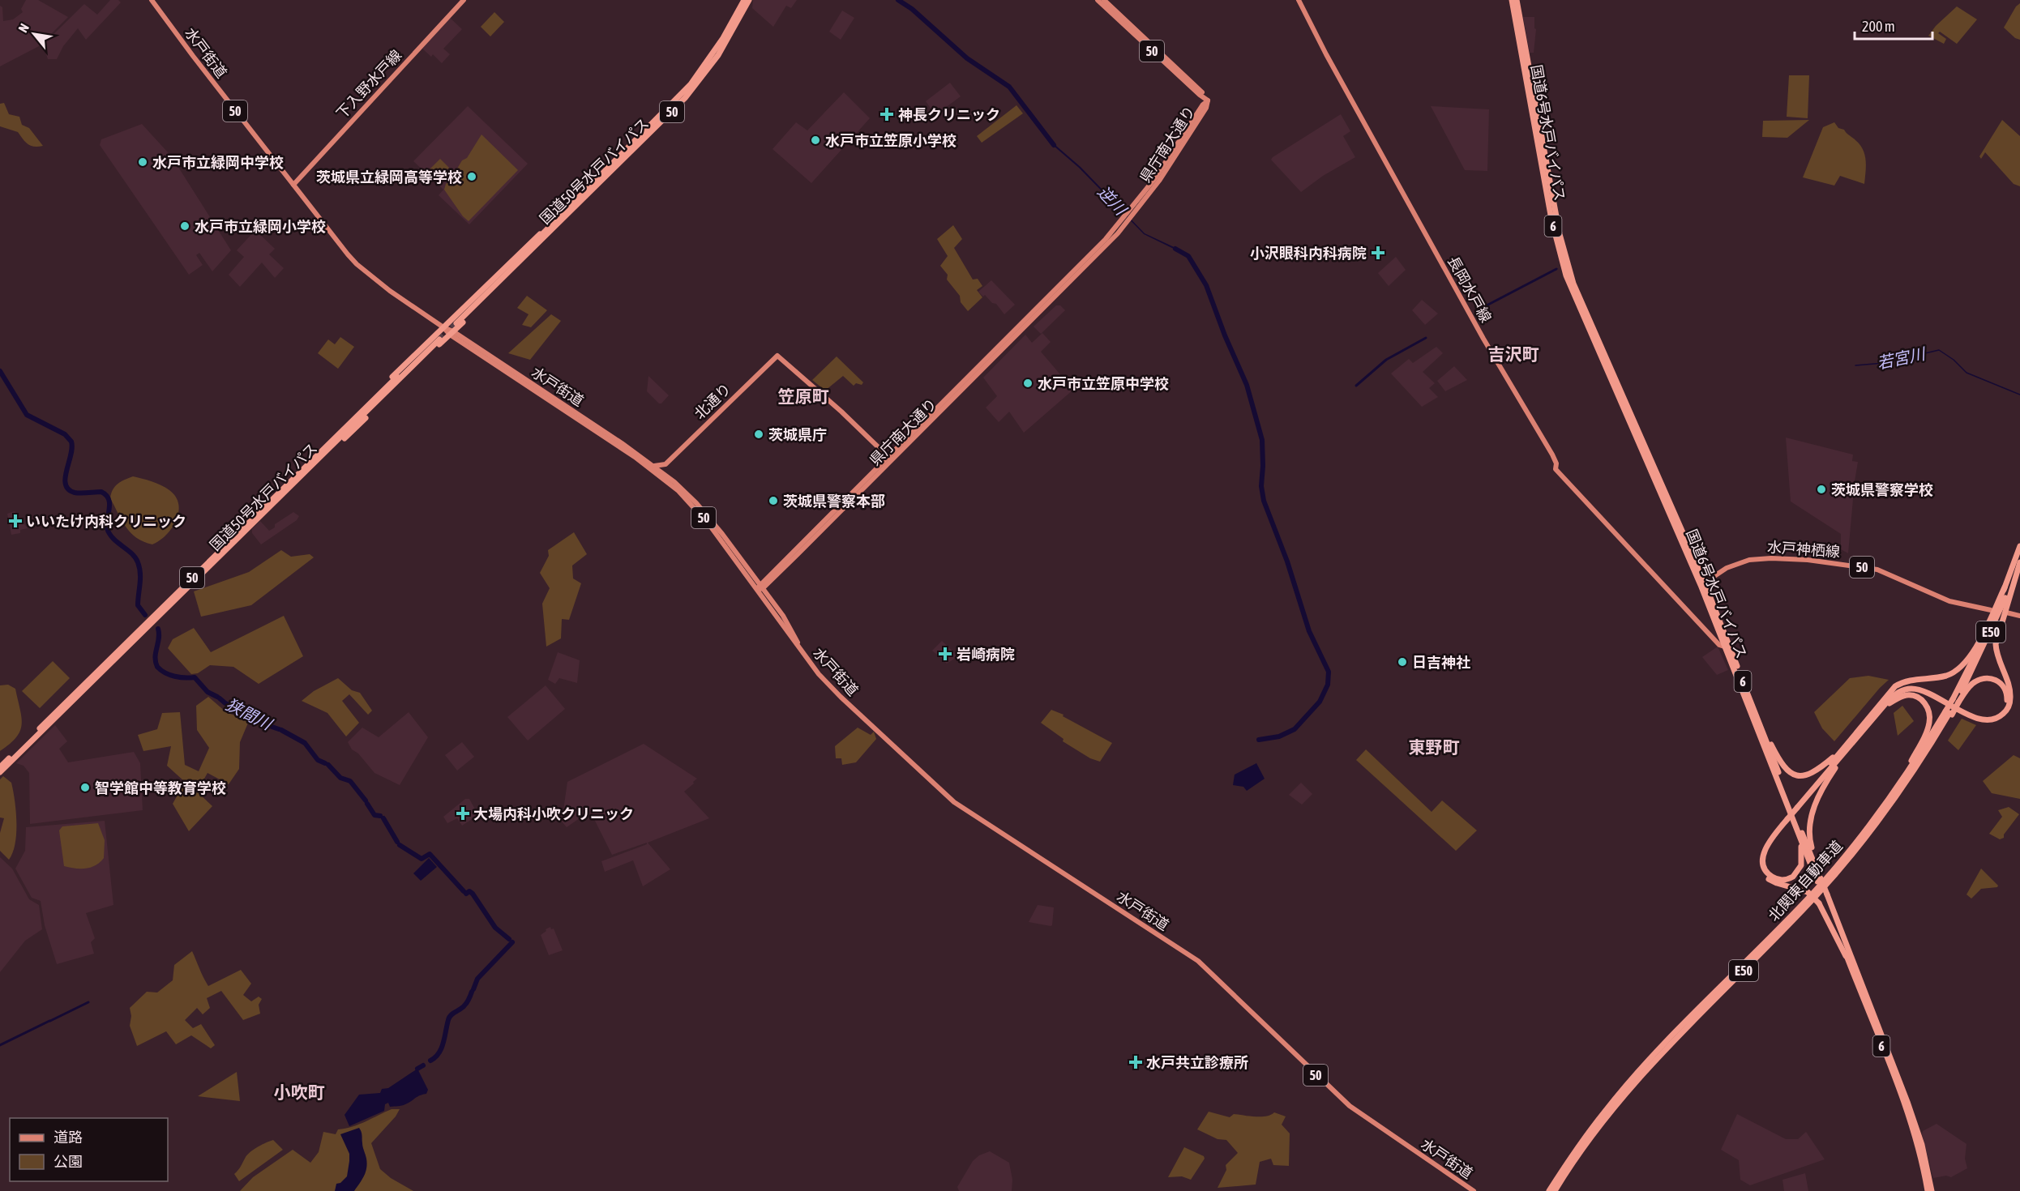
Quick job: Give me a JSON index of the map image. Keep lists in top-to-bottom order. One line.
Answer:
{"streets":{"highway":["50","国道6号水戸バイパス","国道50号水戸バイパス","6","E50","北関東自動車道"],"main road":["水戸街道","下入野水戸線","県庁南大通り","長岡水戸線","北通り","水戸神栖線"]},"crossings":[["50","県庁南大通り"],["水戸街道","下入野水戸線"],["水戸街道","県庁南大通り"],["国道6号水戸バイパス","長岡水戸線"],["国道6号水戸バイパス","水戸神栖線"],["県庁南大通り","北通り"]],"districts":["吉沢町","笠原町","東野町","小吹町"],"water":["逆川","若宮川","狭間川"],"places":{"health":["神長クリニック","小沢眼科内科病院","いいたけ内科クリニック","岩崎病院","大場内科小吹クリニック","水戸共立診療所"],"other":["水戸市立笠原小学校","水戸市立緑岡中学校","茨城県立緑岡高等学校","水戸市立緑岡小学校","水戸市立笠原中学校","茨城県庁","茨城県警察学校","茨城県警察本部","日吉神社","智学館中等教育学校"]},"legend":["道路","公園"],"scale_bar":"200 m","north":"top left"}
